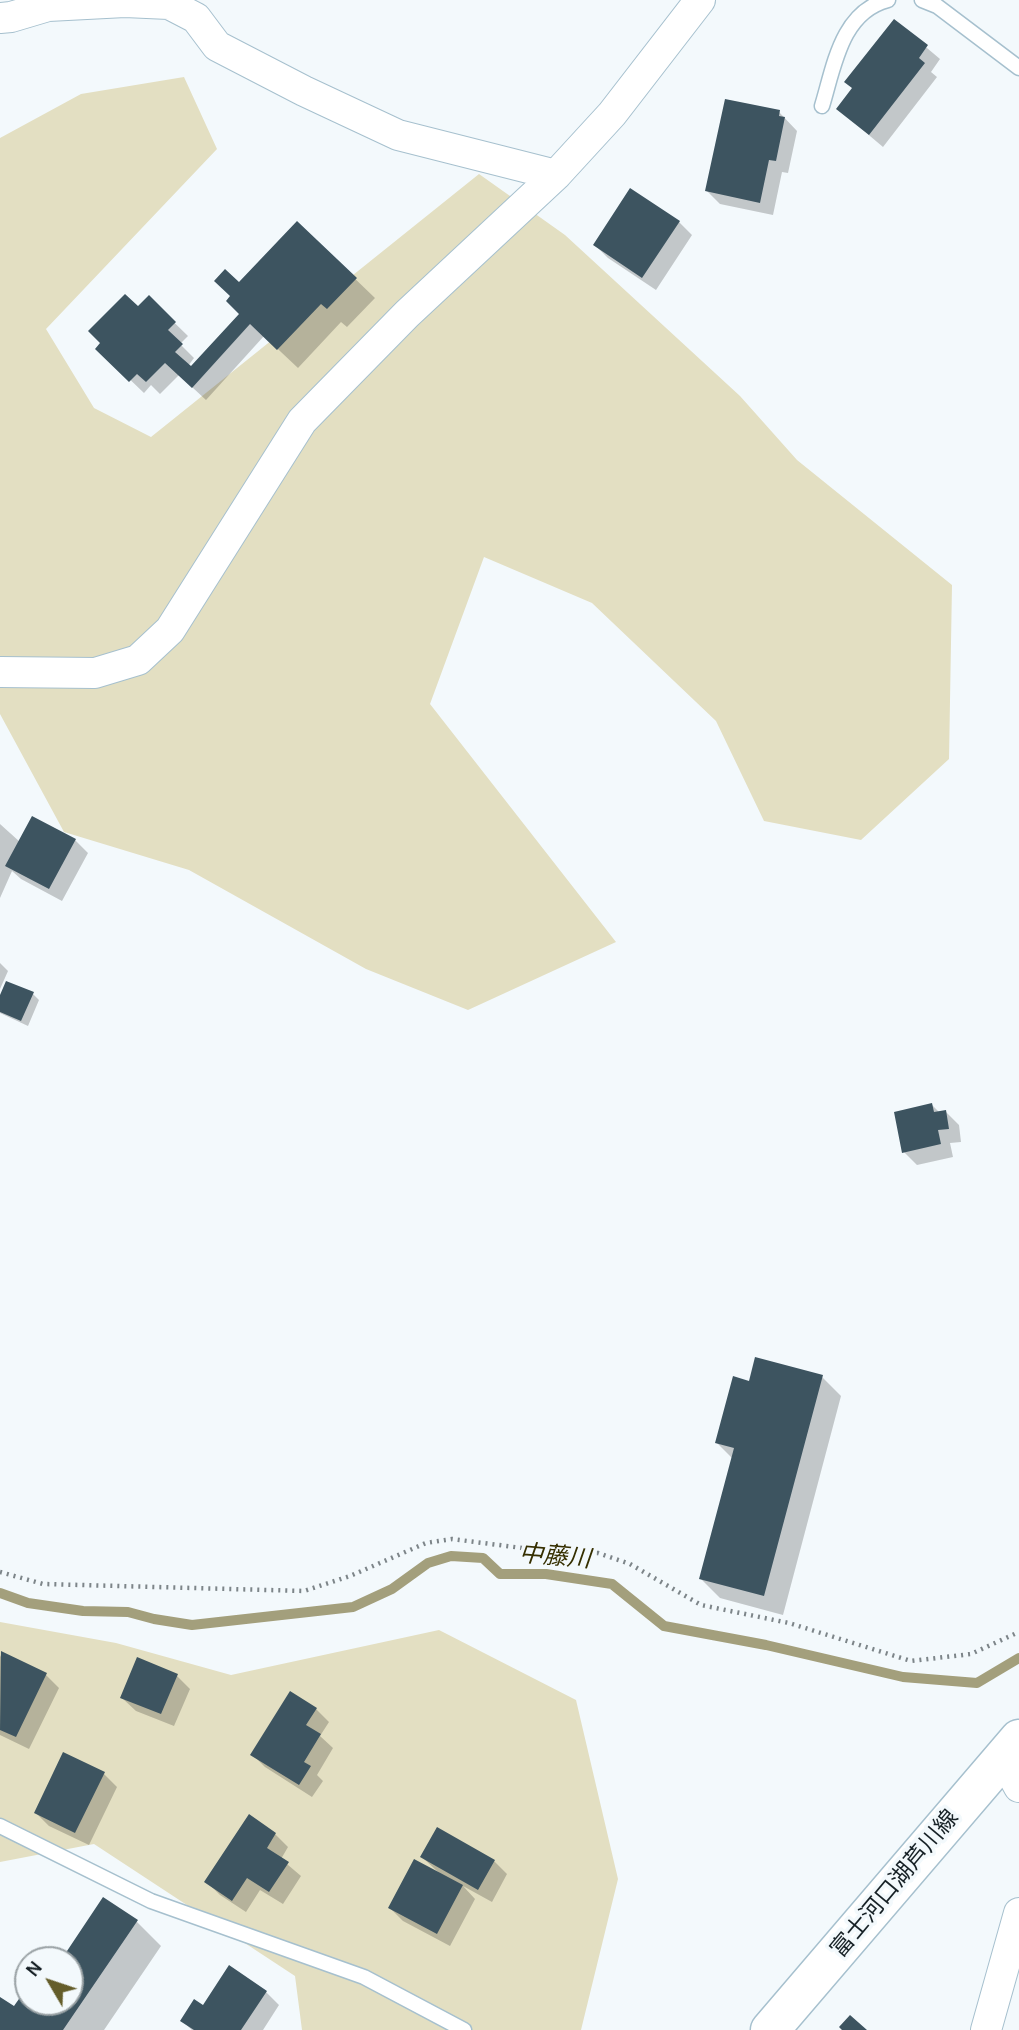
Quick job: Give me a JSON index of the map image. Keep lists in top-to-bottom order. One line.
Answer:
{"streets":{"main road":["富士河口湖芦川線"]},"water":["中藤川"],"north":"top left"}
